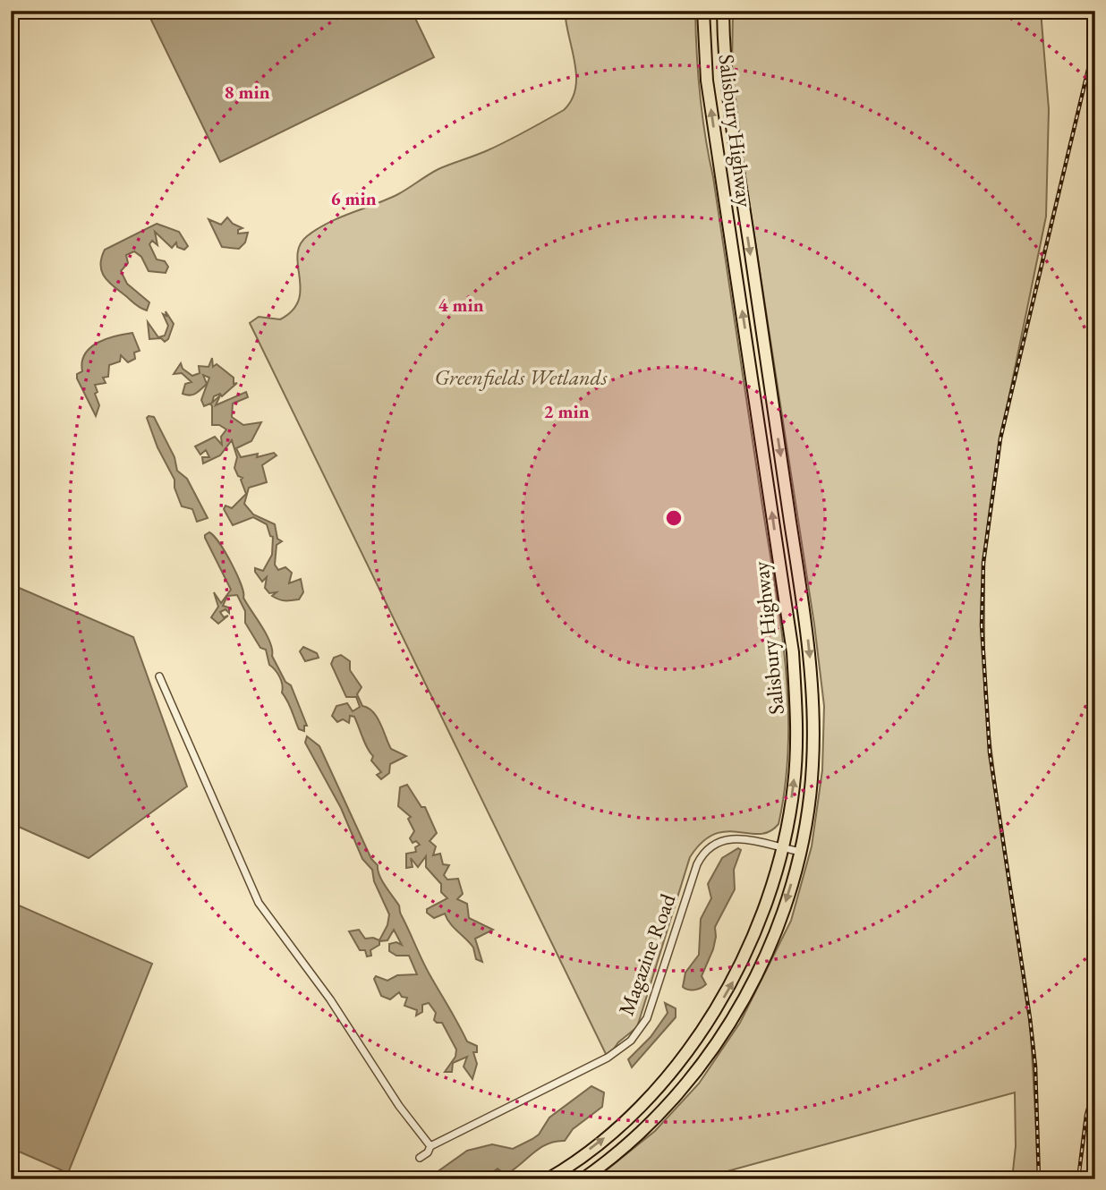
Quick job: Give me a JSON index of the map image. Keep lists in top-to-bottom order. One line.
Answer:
{"streets":{"highway":["Salisbury Highway"],"street":["Magazine Road"]},"crossings":[["Salisbury Highway","Magazine Road"]],"parks":["Greenfields Wetlands"],"rings":["8 min","6 min","4 min","2 min"]}
